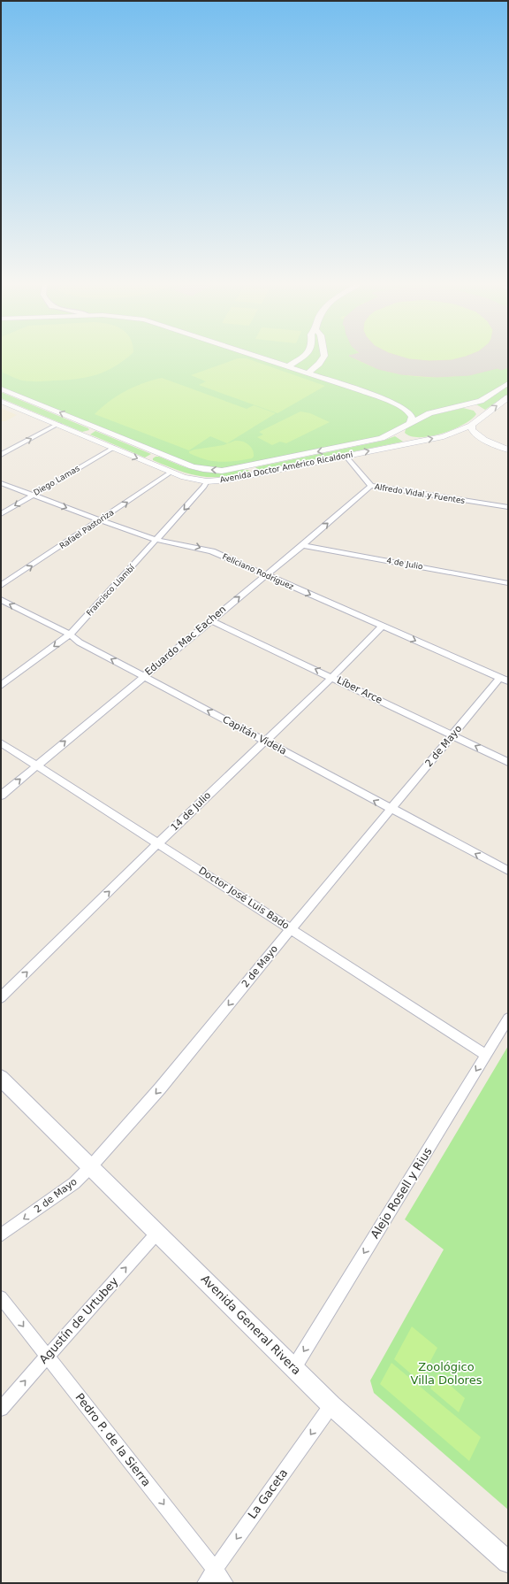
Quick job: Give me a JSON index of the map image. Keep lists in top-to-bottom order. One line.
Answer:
{"streets":{"main road":["Avenida General Rivera"],"street":["Avenida Doctor Américo Ricaldoni","Diego Lamas","Alfredo Vidal y Fuentes","Rafael Pastoriza","4 de Julio","Feliciano Rodríguez","Francisco Llambí","Eduardo Mac Eachen","Líber Arce","Capitán Videla","2 de Mayo","14 de Julio","Doctor José Luis Bado","Alejo Rosell y Rius","Agustín de Urtubey","Pedro P. de la Sierra","La Gaceta"]},"crossings":[["Avenida Doctor Américo Ricaldoni","Diego Lamas"],["Avenida Doctor Américo Ricaldoni","Alfredo Vidal y Fuentes"],["Avenida Doctor Américo Ricaldoni","Rafael Pastoriza"],["Avenida Doctor Américo Ricaldoni","Francisco Llambí"],["Diego Lamas","Feliciano Rodríguez"],["Alfredo Vidal y Fuentes","Eduardo Mac Eachen"],["Rafael Pastoriza","Feliciano Rodríguez"],["4 de Julio","Eduardo Mac Eachen"],["Feliciano Rodríguez","Francisco Llambí"],["Feliciano Rodríguez","Eduardo Mac Eachen"],["Feliciano Rodríguez","2 de Mayo"],["Feliciano Rodríguez","14 de Julio"],["Francisco Llambí","Capitán Videla"],["Eduardo Mac Eachen","Líber Arce"],["Eduardo Mac Eachen","Capitán Videla"],["Eduardo Mac Eachen","Doctor José Luis Bado"],["Líber Arce","2 de Mayo"],["Líber Arce","14 de Julio"],["Capitán Videla","2 de Mayo"],["Capitán Videla","14 de Julio"],["2 de Mayo","Doctor José Luis Bado"],["2 de Mayo","Avenida General Rivera"],["14 de Julio","Doctor José Luis Bado"],["Doctor José Luis Bado","Alejo Rosell y Rius"],["Alejo Rosell y Rius","Avenida General Rivera"],["Agustín de Urtubey","Avenida General Rivera"],["Agustín de Urtubey","Pedro P. de la Sierra"],["Avenida General Rivera","La Gaceta"],["Pedro P. de la Sierra","La Gaceta"]],"one_way":["Rafael Pastoriza","Feliciano Rodríguez","Francisco Llambí","Eduardo Mac Eachen","Líber Arce","Capitán Videla","2 de Mayo","14 de Julio","Alejo Rosell y Rius","Agustín de Urtubey","Pedro P. de la Sierra","La Gaceta"],"parks":["Zoológico Villa Dolores"]}
